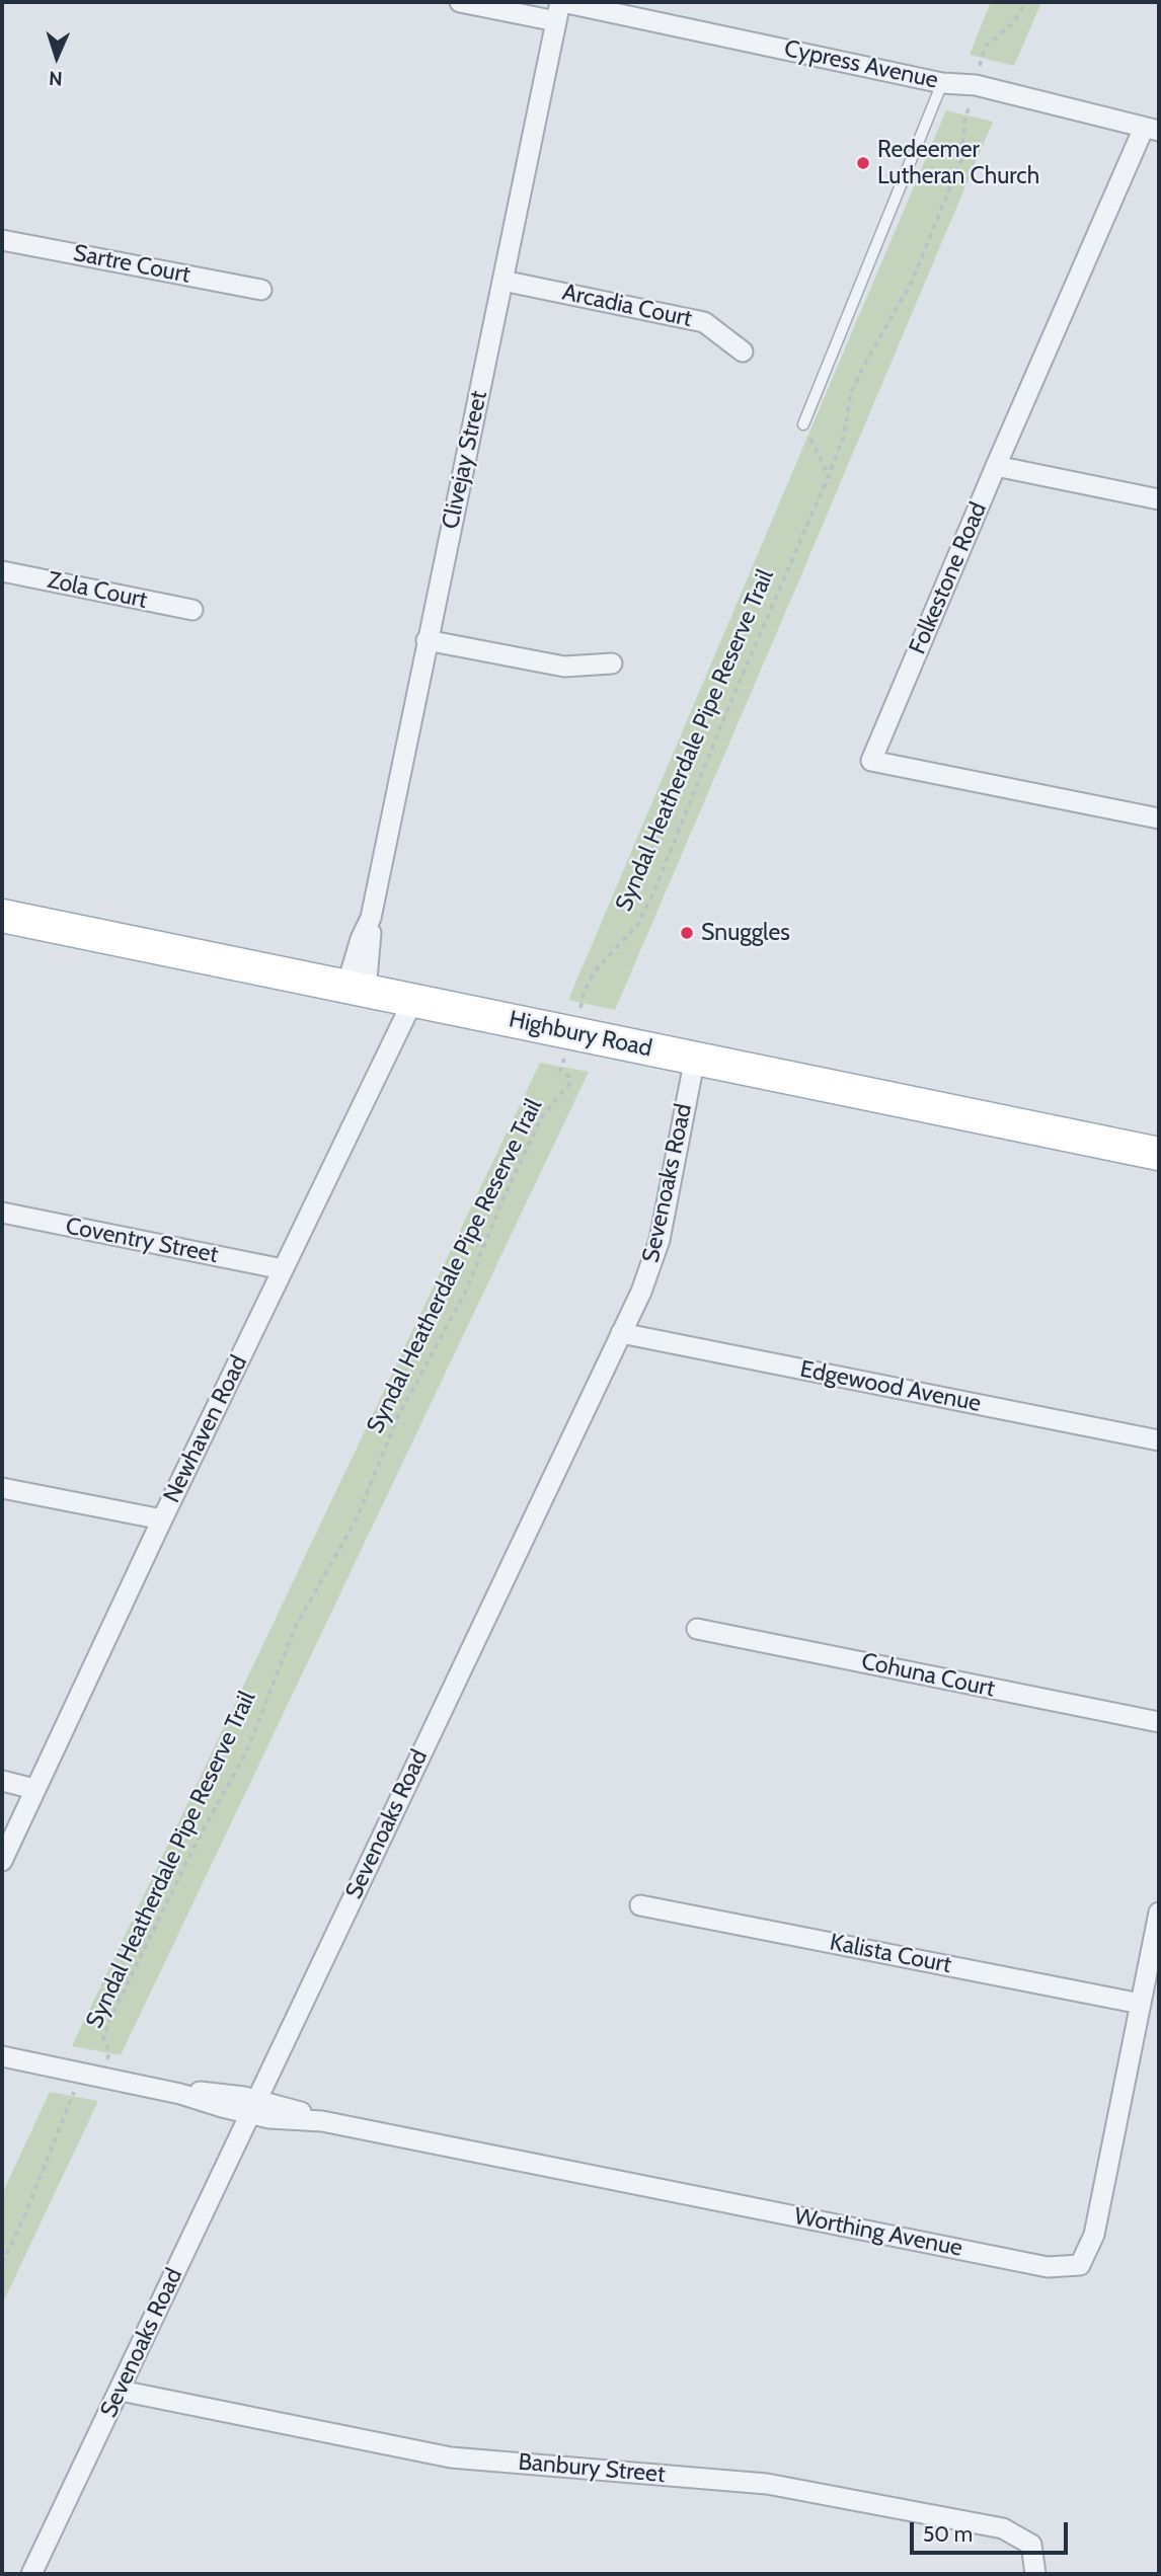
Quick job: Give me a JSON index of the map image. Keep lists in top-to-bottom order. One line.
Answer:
{"streets":{"main road":["Highbury Road"],"street":["Cypress Avenue","Sartre Court","Arcadia Court","Clivejay Street","Folkestone Road","Zola Court","Sevenoaks Road","Coventry Street","Edgewood Avenue","Newhaven Road","Cohuna Court","Kalista Court","Worthing Avenue","Banbury Street"],"path":["Syndal Heatherdale Pipe Reserve Trail"]},"crossings":[["Cypress Avenue","Clivejay Street"],["Cypress Avenue","Folkestone Road"],["Cypress Avenue","Syndal Heatherdale Pipe Reserve Trail"],["Arcadia Court","Clivejay Street"],["Clivejay Street","Highbury Road"],["Syndal Heatherdale Pipe Reserve Trail","Highbury Road"],["Syndal Heatherdale Pipe Reserve Trail","Worthing Avenue"],["Highbury Road","Sevenoaks Road"],["Highbury Road","Newhaven Road"],["Sevenoaks Road","Edgewood Avenue"],["Sevenoaks Road","Worthing Avenue"],["Sevenoaks Road","Banbury Street"],["Coventry Street","Newhaven Road"],["Kalista Court","Worthing Avenue"]],"places":["Redeemer Lutheran Church","Snuggles"],"scale_bar":"50 m","north":"bottom"}
